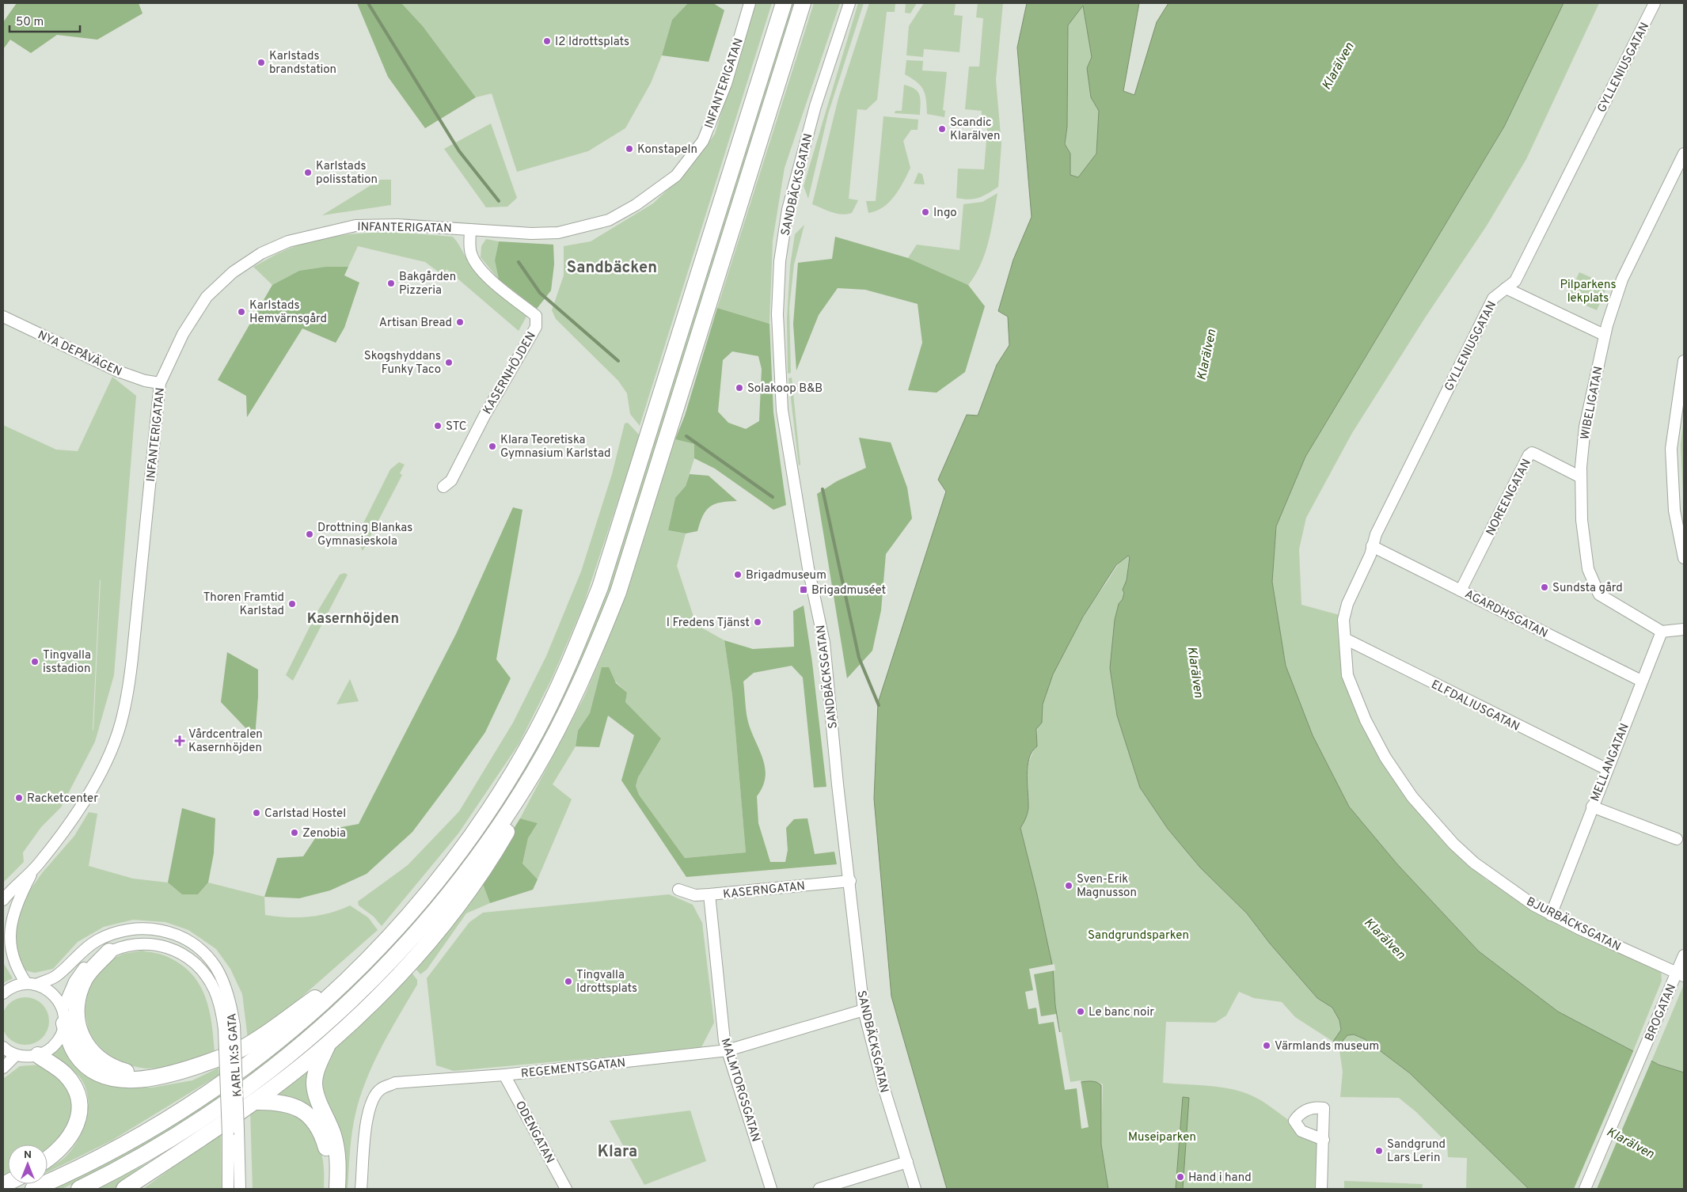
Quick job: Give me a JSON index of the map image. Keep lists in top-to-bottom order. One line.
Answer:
{"streets":{"street":["GYLLENIUSGATAN","INFANTERIGATAN","SANDBÄCKSGATAN","NYA DEPÅVÄGEN","KASERNHÖJDEN","WIBELIGATAN","NOREENGATAN","AGARDHSGATAN","ELFDALIUSGATAN","MELLANGATAN","KASERNGATAN","BJURBÄCKSGATAN","BROGATAN","KARL IX:S GATA","REGEMENTSGATAN","MALMTORGSGATAN","ODENGATAN"]},"crossings":[["GYLLENIUSGATAN","AGARDHSGATAN"],["GYLLENIUSGATAN","ELFDALIUSGATAN"],["GYLLENIUSGATAN","BJURBÄCKSGATAN"],["INFANTERIGATAN","NYA DEPÅVÄGEN"],["INFANTERIGATAN","KASERNHÖJDEN"],["INFANTERIGATAN","KARL IX:S GATA"],["SANDBÄCKSGATAN","KASERNGATAN"],["SANDBÄCKSGATAN","REGEMENTSGATAN"],["WIBELIGATAN","NOREENGATAN"],["WIBELIGATAN","MELLANGATAN"],["NOREENGATAN","AGARDHSGATAN"],["AGARDHSGATAN","MELLANGATAN"],["ELFDALIUSGATAN","MELLANGATAN"],["ELFDALIUSGATAN","BJURBÄCKSGATAN"],["MELLANGATAN","BJURBÄCKSGATAN"],["KASERNGATAN","MALMTORGSGATAN"],["BJURBÄCKSGATAN","BROGATAN"],["REGEMENTSGATAN","MALMTORGSGATAN"],["REGEMENTSGATAN","ODENGATAN"]],"districts":["Sandbäcken","Kasernhöjden","Klara"],"water":["Klarälven"],"parks":["Pilparkens lekplats","Sandgrundsparken","Museiparken"],"places":{"other":["I2 Idrottsplats","Karlstads brandstation","Scandic Klarälven","Konstapeln","Karlstads polisstation","Ingo","Bakgården Pizzeria","Karlstads Hemvärnsgård","Artisan Bread","Skogshyddans Funky Taco","Solakoop B&B","STC","Klara Teoretiska Gymnasium Karlstad","Drottning Blankas Gymnasieskola","Brigadmuseum","Sundsta gård","Thoren Framtid Karlstad","I Fredens Tjänst","Tingvalla isstadion","Racketcenter","Carlstad Hostel","Zenobia","Sven-Erik Magnusson","Tingvalla Idrottsplats","Le banc noir","Värmlands museum","Sandgrund Lars Lerin","Hand i hand"],"transit":["Brigadmuséet"],"health":["Vårdcentralen Kasernhöjden"]},"scale_bar":"50 m","north":"top"}
